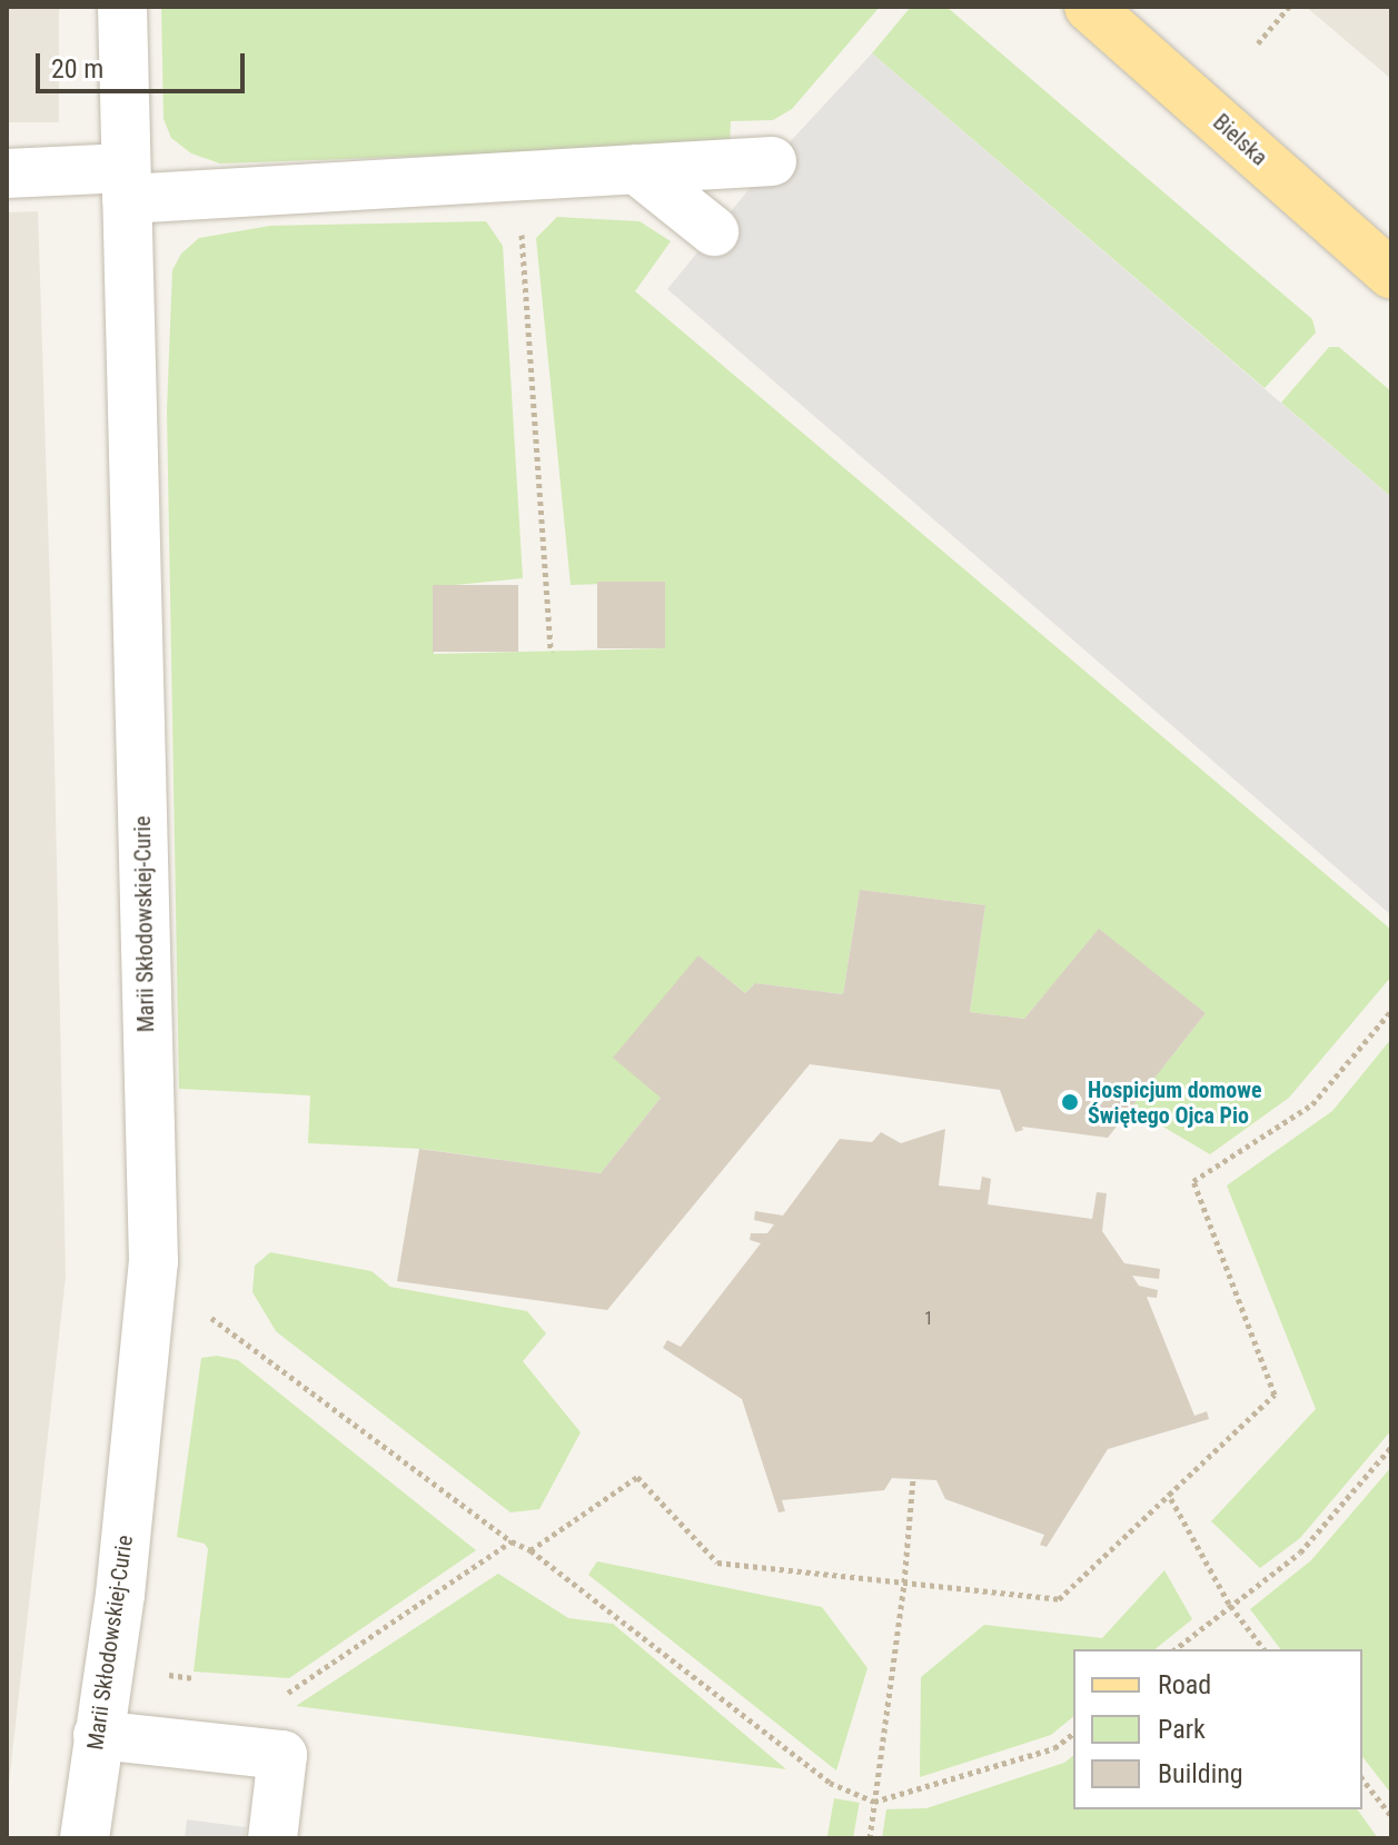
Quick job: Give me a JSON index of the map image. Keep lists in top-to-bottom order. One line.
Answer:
{"streets":{"main road":["Bielska"],"street":["Marii Skłodowskiej-Curie"]},"places":["Hospicjum domowe Świętego Ojca Pio"],"house_numbers":["1"],"legend":["Road","Park","Building"],"scale_bar":"20 m"}
